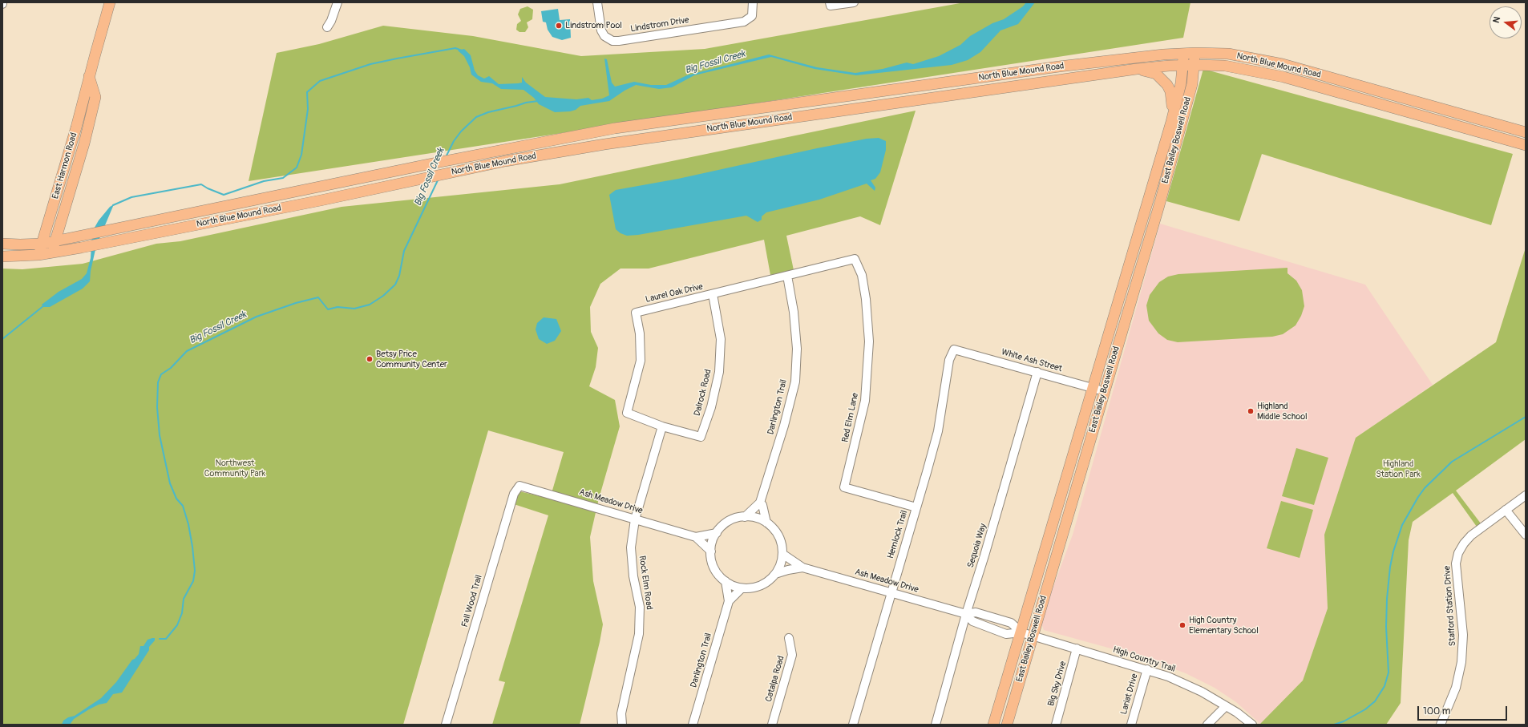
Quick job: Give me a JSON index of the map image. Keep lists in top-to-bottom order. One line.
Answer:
{"streets":{"main road":["North Blue Mound Road","East Bailey Boswell Road","East Harmon Road"],"street":["Lindstrom Drive","Laurel Oak Drive","White Ash Street","Dalrock Road","Darlington Trail","Red Elm Lane","Ash Meadow Drive","Hemlock Trail","Sequoia Way","Rock Elm Road","Fall Wood Trail","Stafford Station Drive","High Country Trail","Catalpa Road","Big Sky Drive","Lariat Drive"]},"crossings":[["North Blue Mound Road","East Bailey Boswell Road"],["North Blue Mound Road","East Harmon Road"],["East Bailey Boswell Road","White Ash Street"],["East Bailey Boswell Road","Ash Meadow Drive"],["East Bailey Boswell Road","High Country Trail"],["Laurel Oak Drive","Dalrock Road"],["Laurel Oak Drive","Darlington Trail"],["Laurel Oak Drive","Red Elm Lane"],["Laurel Oak Drive","Rock Elm Road"],["White Ash Street","Hemlock Trail"],["White Ash Street","Sequoia Way"],["Dalrock Road","Rock Elm Road"],["Darlington Trail","Ash Meadow Drive"],["Red Elm Lane","Hemlock Trail"],["Ash Meadow Drive","Hemlock Trail"],["Ash Meadow Drive","Sequoia Way"],["Ash Meadow Drive","Rock Elm Road"],["Ash Meadow Drive","Fall Wood Trail"],["Ash Meadow Drive","High Country Trail"],["High Country Trail","Big Sky Drive"],["High Country Trail","Lariat Drive"]],"water":["Big Fossil Creek"],"parks":["Northwest Community Park","Highland Station Park"],"places":["Lindstrom Pool","Betsy Price Community Center","Highland Middle School","High Country Elementary School"],"scale_bar":"100 m","north":"left"}
